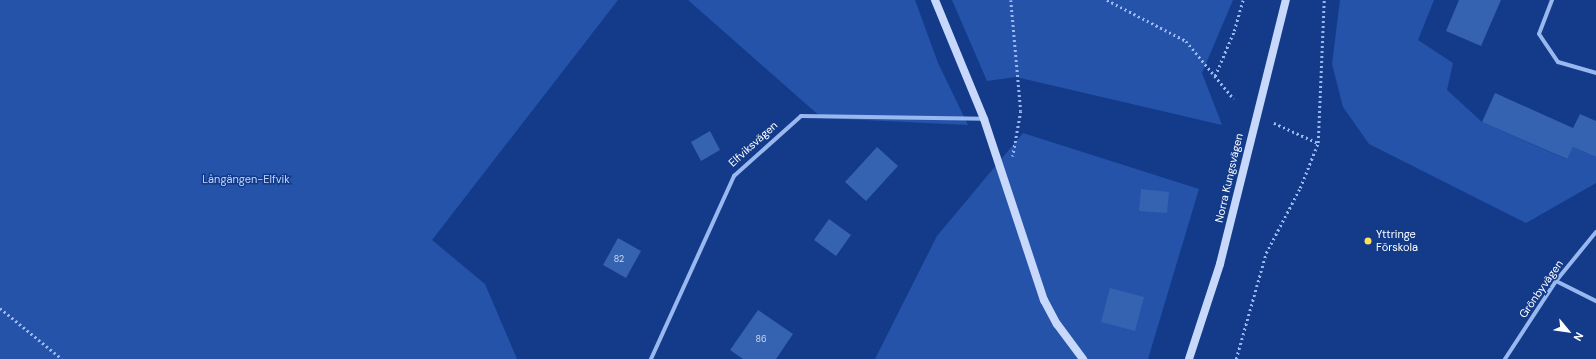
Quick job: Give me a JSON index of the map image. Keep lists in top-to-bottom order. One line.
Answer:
{"streets":{"street":["Elfviksvägen","Norra Kungsvägen","Grönbyvägen"]},"parks":["Långängen-Elfvik"],"places":["Yttringe Förskola"],"house_numbers":["82","86"],"north":"bottom right"}
